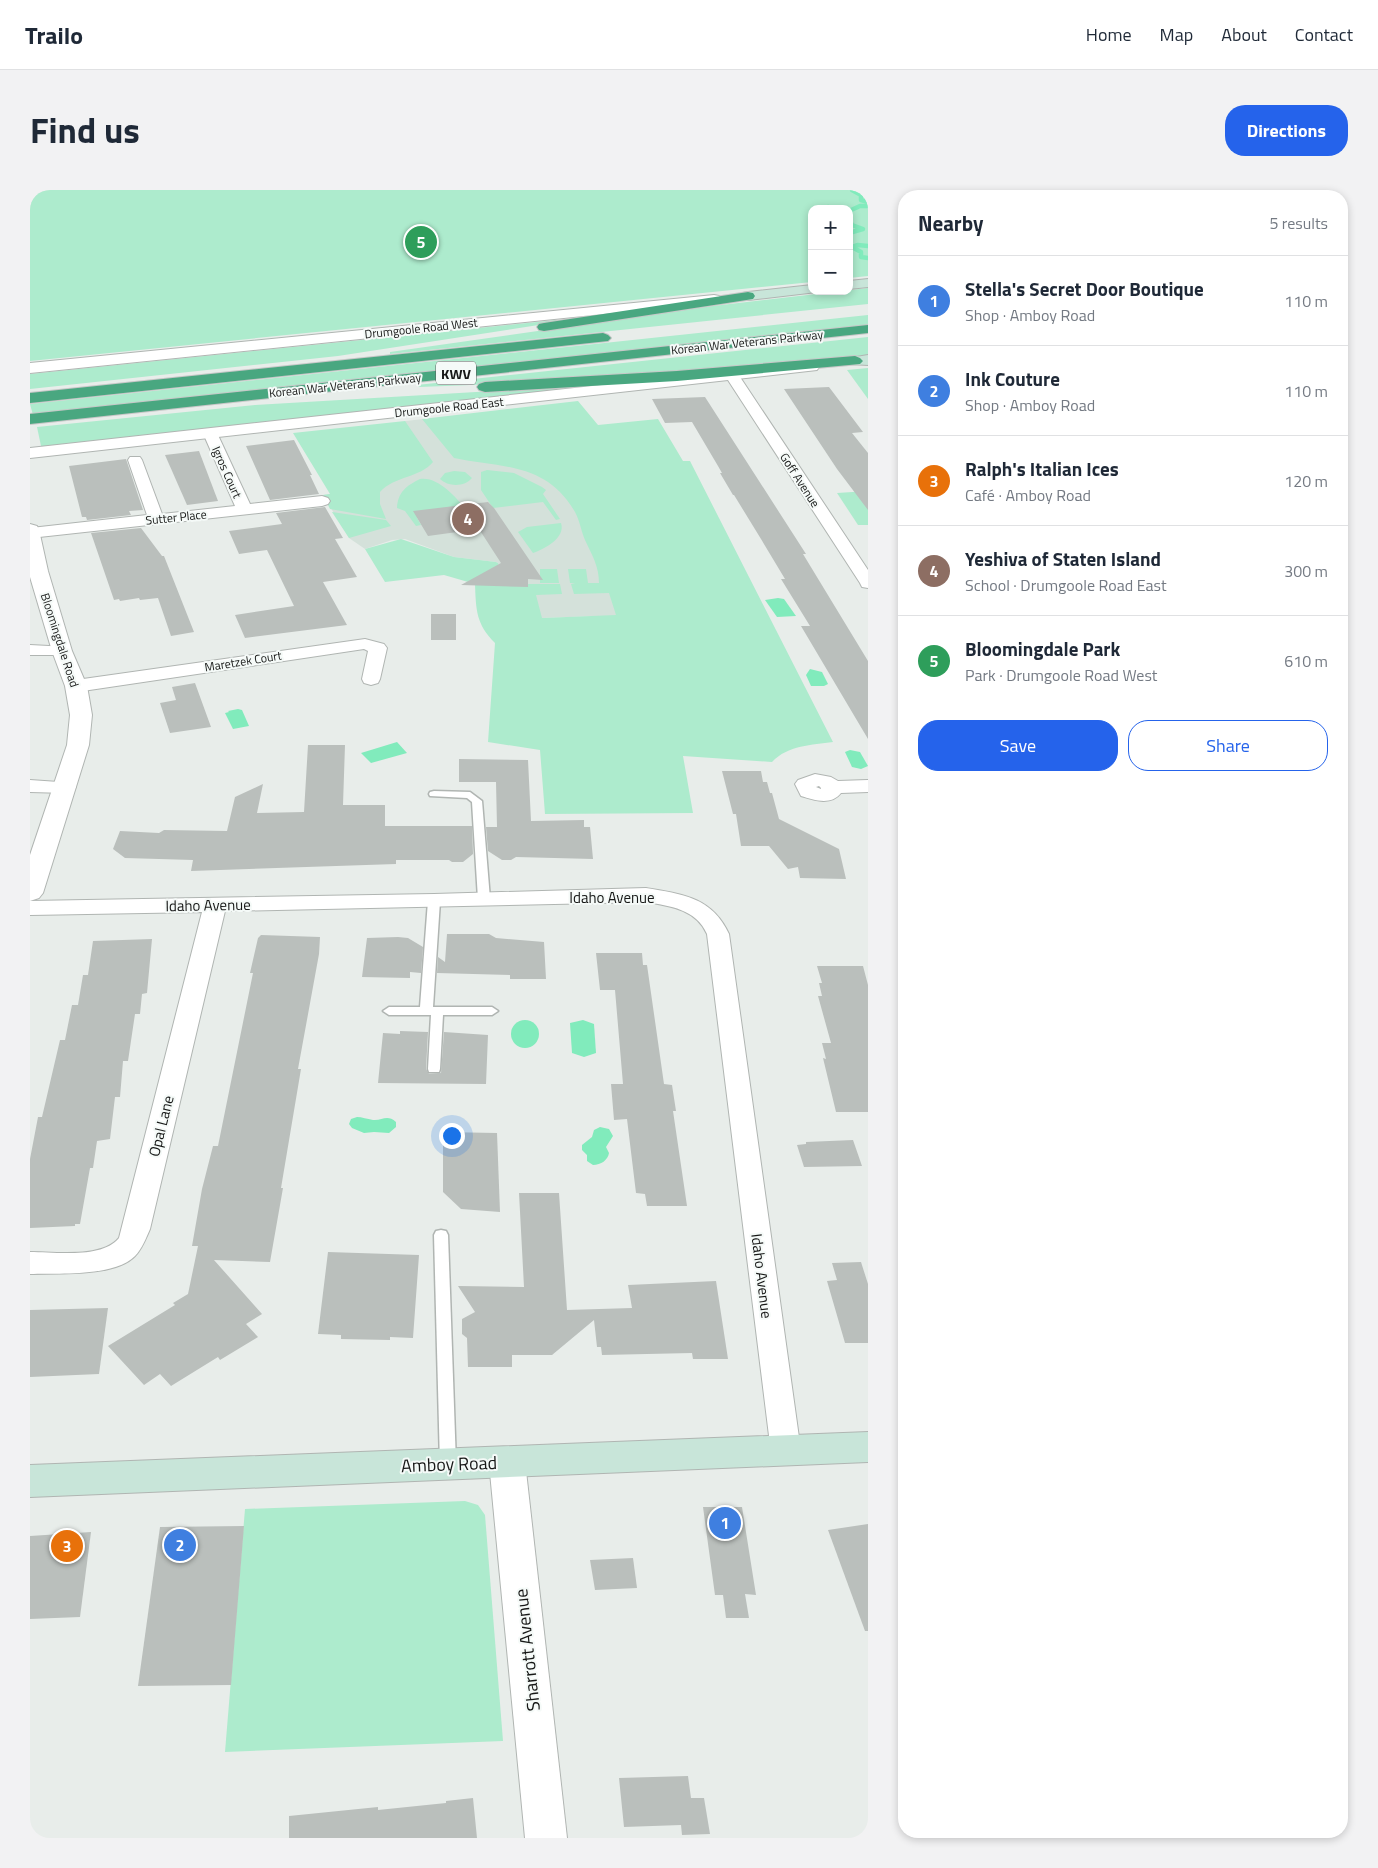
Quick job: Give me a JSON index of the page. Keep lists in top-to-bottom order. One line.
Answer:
{"streets":{"highway":["Korean War Veterans Parkway","KWV"],"main road":["Drumgoole Road West","Amboy Road"],"street":["Drumgoole Road East","Igros Court","Goff Avenue","Sutter Place","Bloomingdale Road","Maretzek Court","Idaho Avenue","Opal Lane","Sharrott Avenue"]},"crossings":[["Drumgoole Road East","Igros Court"],["Drumgoole Road East","Goff Avenue"],["Igros Court","Sutter Place"],["Sutter Place","Bloomingdale Road"],["Bloomingdale Road","Maretzek Court"],["Idaho Avenue","Opal Lane"],["Idaho Avenue","Amboy Road"],["Amboy Road","Sharrott Avenue"]],"page":{"header":"Trailo","nav":["Home","Map","About","Contact"],"title":"Find us","buttons":["Directions",["Save","Share"]],"heading":["Nearby","5 results"],"map_buttons":["+","−"],"pins":["5","4","1","2","3"],"list":[{"mark":"1","name":"Stella's Secret Door Boutique","note":"Shop · Amboy Road","value":"110 m"},{"mark":"2","name":"Ink Couture","note":"Shop · Amboy Road","value":"110 m"},{"mark":"3","name":"Ralph's Italian Ices","note":"Café · Amboy Road","value":"120 m"},{"mark":"4","name":"Yeshiva of Staten Island","note":"School · Drumgoole Road East","value":"300 m"},{"mark":"5","name":"Bloomingdale Park","note":"Park · Drumgoole Road West","value":"610 m"}]}}
